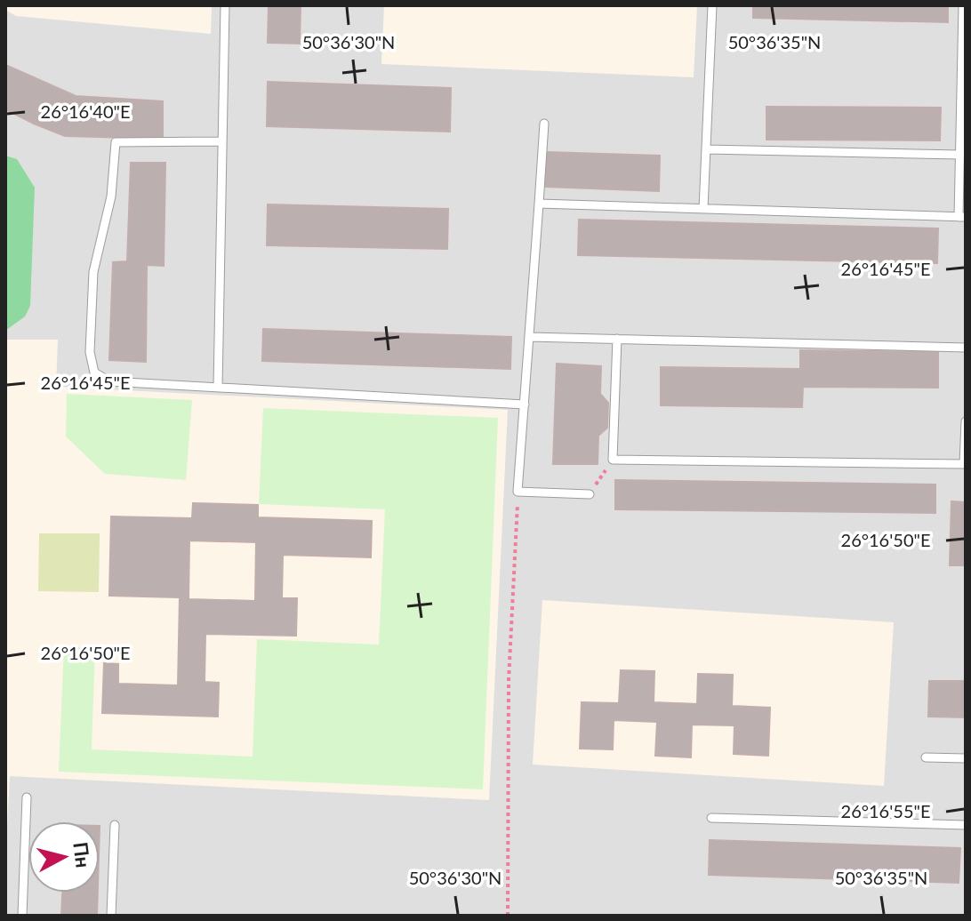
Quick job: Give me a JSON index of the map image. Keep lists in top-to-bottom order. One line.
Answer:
{"north":"right","coordinates":["50°36'30\"N","50°36'35\"N","26°16'40\"E","26°16'45\"E","26°16'50\"E","26°16'55\"E"]}
